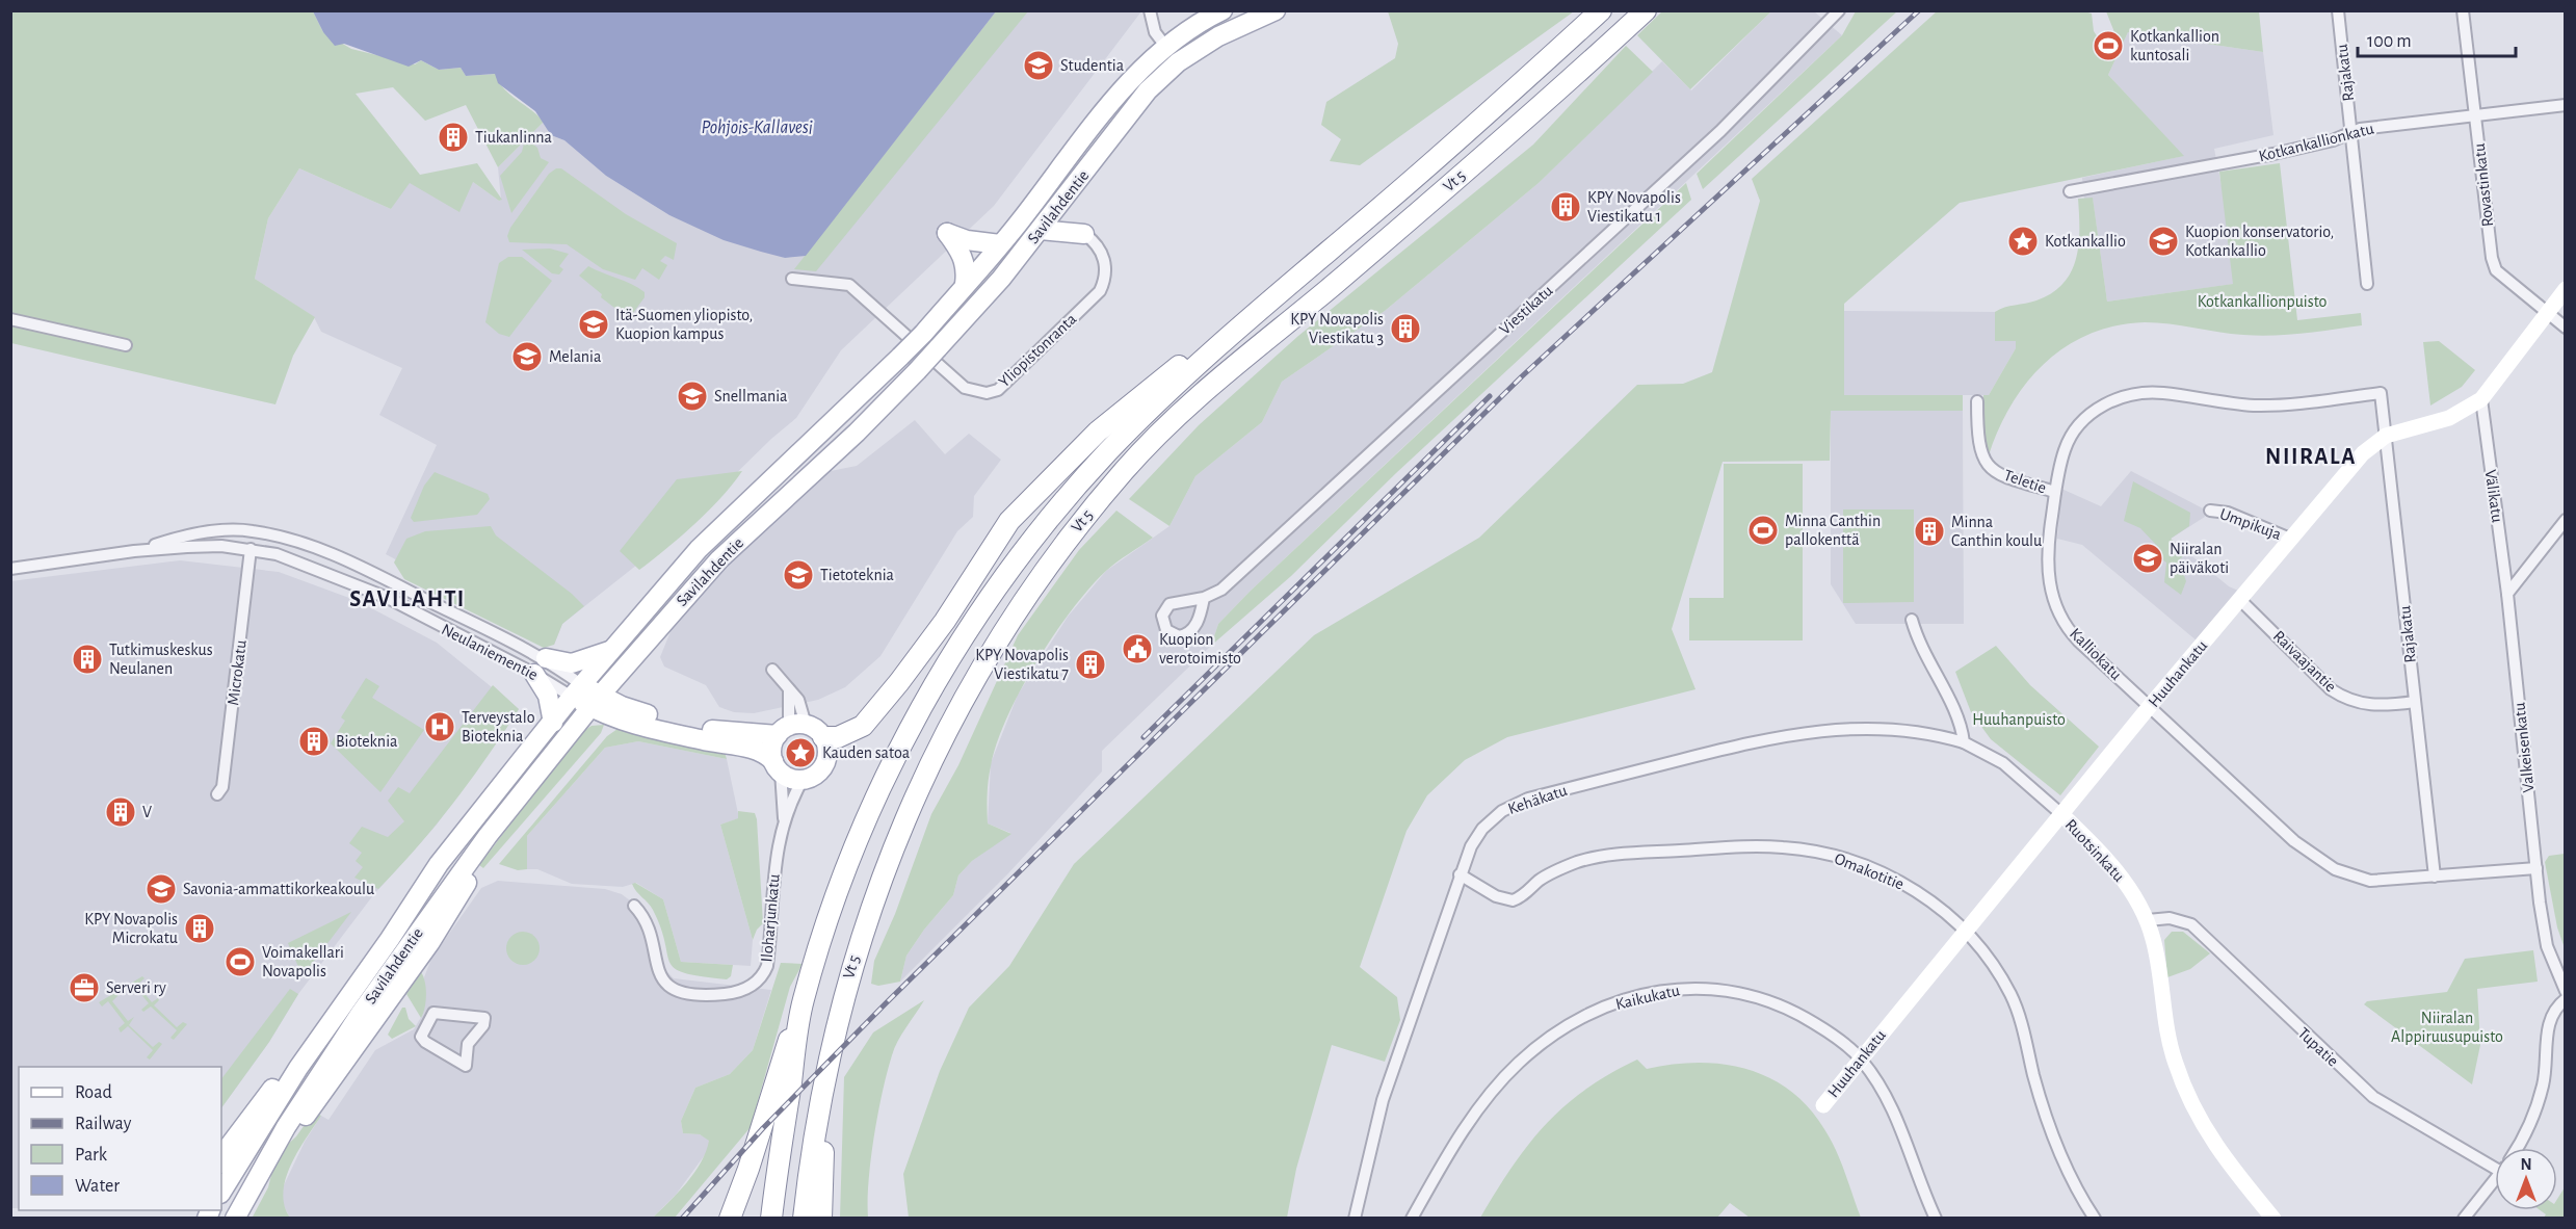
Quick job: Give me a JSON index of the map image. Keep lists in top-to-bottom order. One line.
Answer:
{"streets":{"highway":["Vt 5"],"main road":["Savilahdentie","Neulaniementie"],"street":["Rajakatu","Kotkankallionkatu","Rovastinkatu","Viestikatu","Yliopistonranta","Teletie","Välikatu","Umpikuja","Kalliokatu","Raivaajantie","Microkatu","Huuhankatu","Valkeisenkatu","Kehäkatu","Ruotsinkatu","Omakotitie","Iloharjunkatu","Kaikukatu","Tupatie"]},"crossings":[["Rajakatu","Kotkankallionkatu"],["Rajakatu","Kalliokatu"],["Rajakatu","Raivaajantie"],["Rajakatu","Huuhankatu"],["Kotkankallionkatu","Rovastinkatu"],["Rovastinkatu","Huuhankatu"],["Savilahdentie","Neulaniementie"],["Teletie","Kalliokatu"],["Välikatu","Huuhankatu"],["Välikatu","Valkeisenkatu"],["Umpikuja","Huuhankatu"],["Neulaniementie","Microkatu"],["Kalliokatu","Huuhankatu"],["Kalliokatu","Valkeisenkatu"],["Raivaajantie","Huuhankatu"],["Huuhankatu","Ruotsinkatu"],["Huuhankatu","Omakotitie"],["Huuhankatu","Kaikukatu"],["Kehäkatu","Ruotsinkatu"],["Kehäkatu","Omakotitie"],["Ruotsinkatu","Tupatie"]],"districts":["NIIRALA","SAVILAHTI"],"water":["Pohjois-Kallavesi"],"parks":["Kotkankallionpuisto","Huuhanpuisto","Niiralan Alppiruusupuisto"],"places":{"sports":["Kotkankallion kuntosali","Minna Canthin pallokenttä","Voimakellari Novapolis"],"school or university":["Studentia","Kuopion konservatorio, Kotkankallio","Itä-Suomen yliopisto, Kuopion kampus","Melania","Snellmania","Niiralan päiväkoti","Tietoteknia","Savonia-ammattikorkeakoulu"],"building":["Tiukanlinna","KPY Novapolis Viestikatu 1","KPY Novapolis Viestikatu 3","Minna Canthin koulu","Tutkimuskeskus Neulanen","KPY Novapolis Viestikatu 7","Bioteknia","V","KPY Novapolis Microkatu"],"place":["Kotkankallio","Kauden satoa"],"public building":["Kuopion verotoimisto"],"hospital":["Terveystalo Bioteknia"],"office":["Serveri ry"]},"legend":["Road","Railway","Park","Water"],"scale_bar":"100 m","north":"top"}
